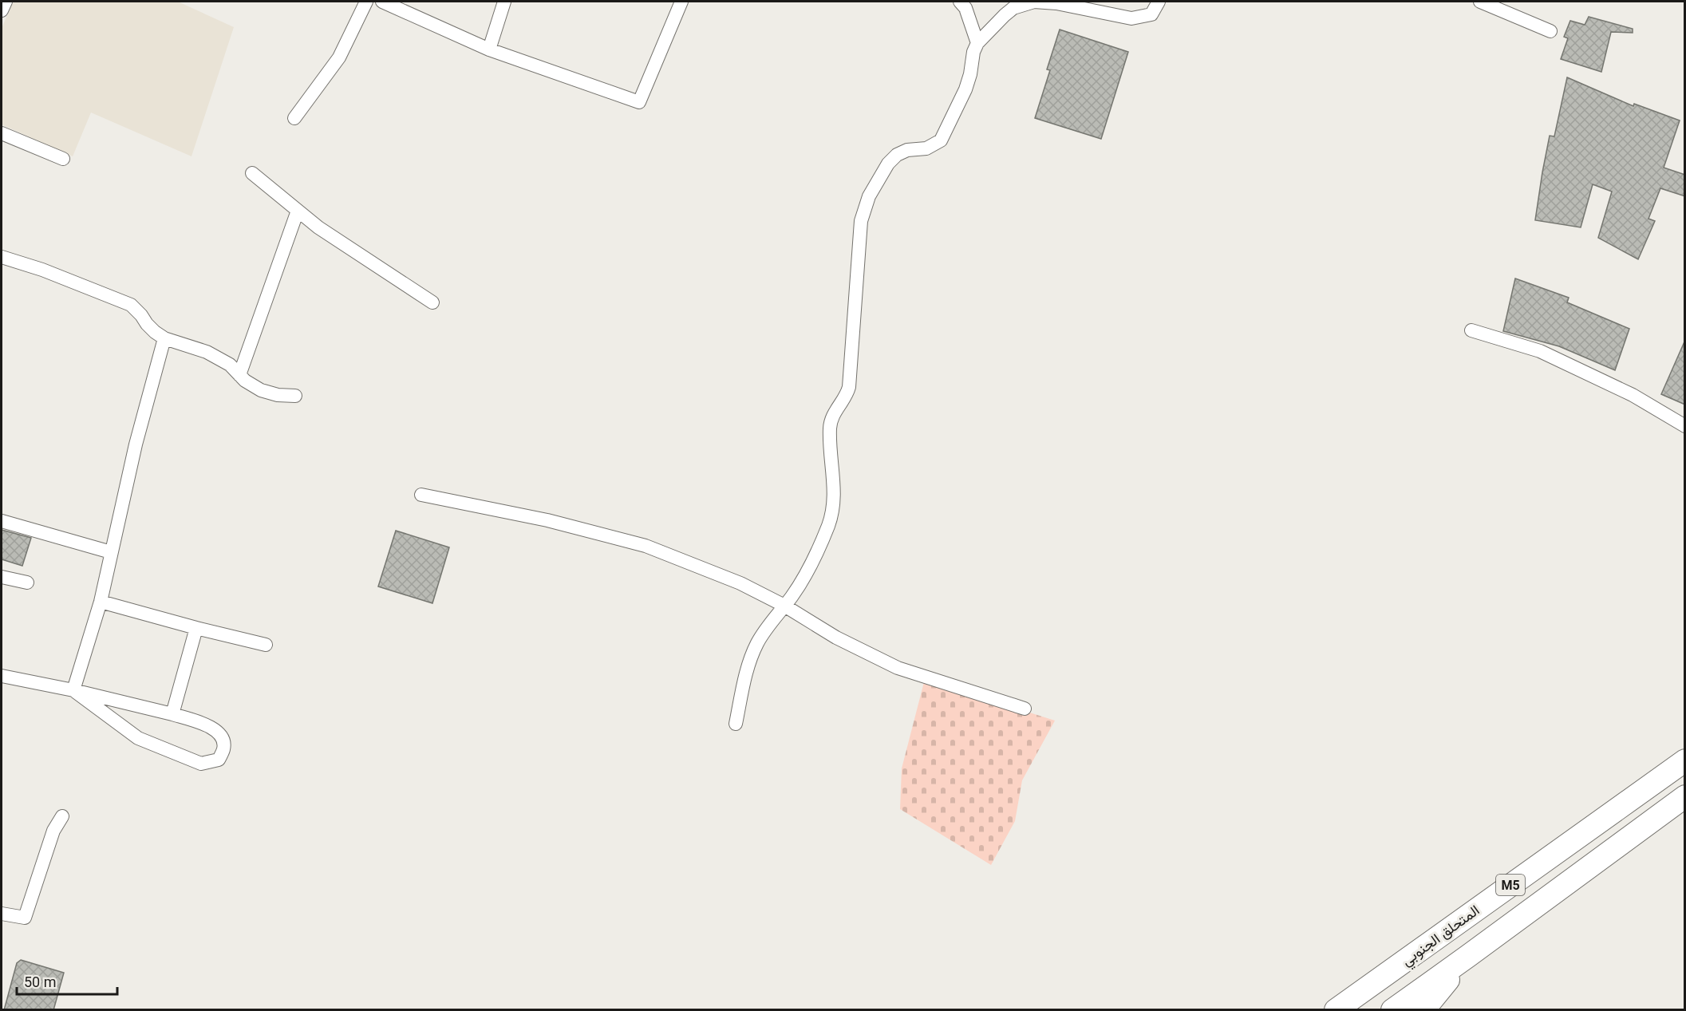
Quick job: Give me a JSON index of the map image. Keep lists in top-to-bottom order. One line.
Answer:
{"streets":{"highway":["M5","المتحلق الجنوبي"]},"scale_bar":"50 m"}
